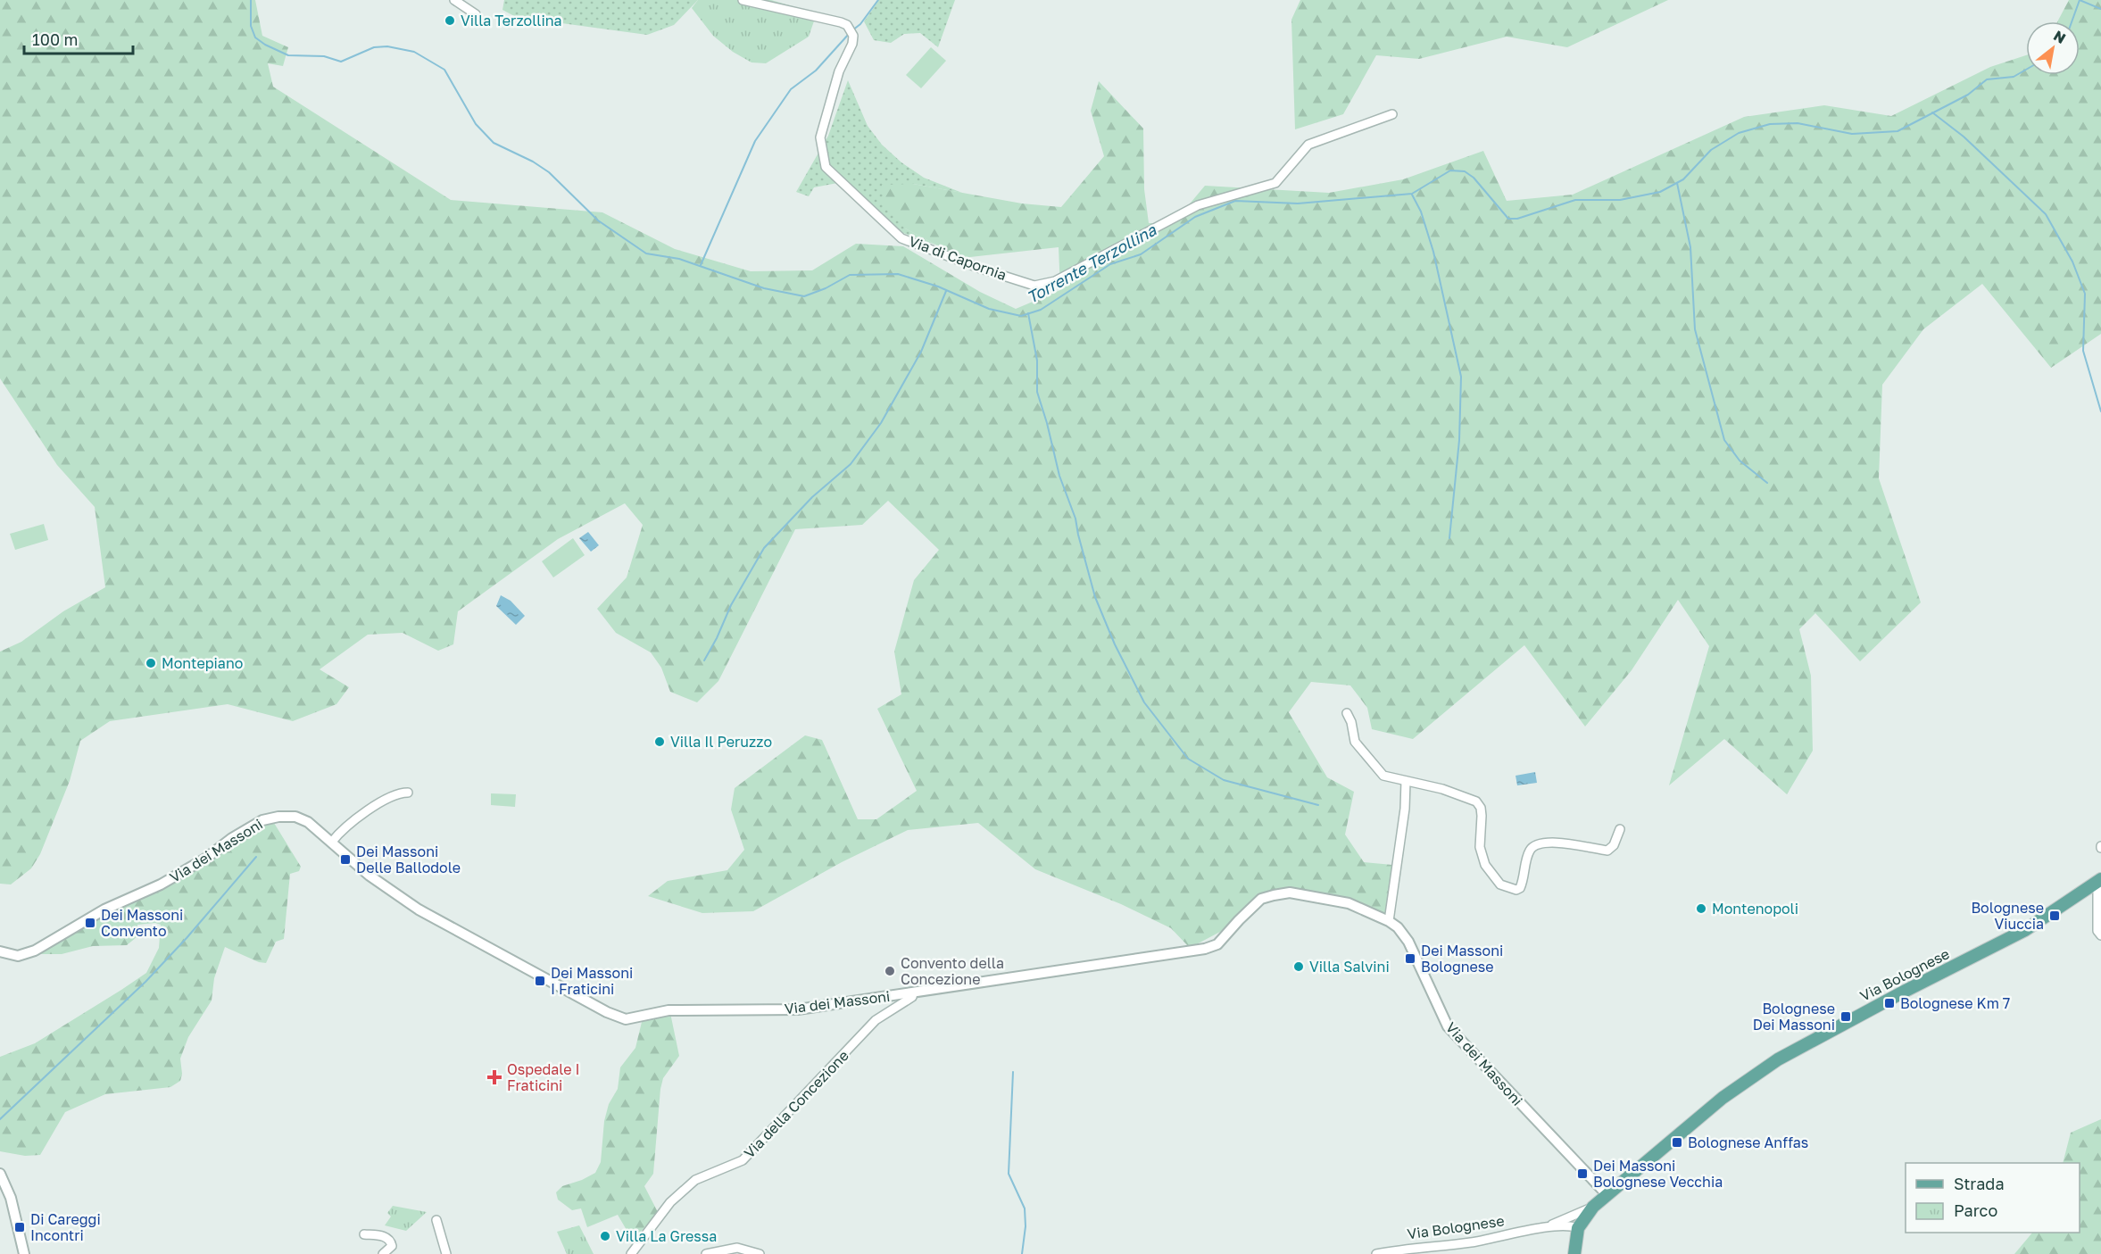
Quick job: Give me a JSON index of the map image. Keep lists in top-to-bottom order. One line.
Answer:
{"streets":{"main road":["Via Bolognese"],"street":["Via di Capornia","Via dei Massoni","Via della Concezione"]},"crossings":[["Via dei Massoni","Via Bolognese"],["Via dei Massoni","Via della Concezione"]],"water":["Torrente Terzollina"],"places":{"other":["Villa Terzollina","Montepiano","Villa Il Peruzzo","Montenopoli","Villa Salvini","Convento della Concezione","Villa La Gressa"],"transit":["Dei Massoni Delle Ballodole","Bolognese Viuccia","Dei Massoni Convento","Dei Massoni Bolognese","Dei Massoni I Fraticini","Bolognese Km 7","Bolognese Dei Massoni","Bolognese Anffas","Dei Massoni Bolognese Vecchia","Di Careggi Incontri"],"health":["Ospedale I Fraticini"]},"legend":["Strada","Parco"],"scale_bar":"100 m","north":"top right"}
